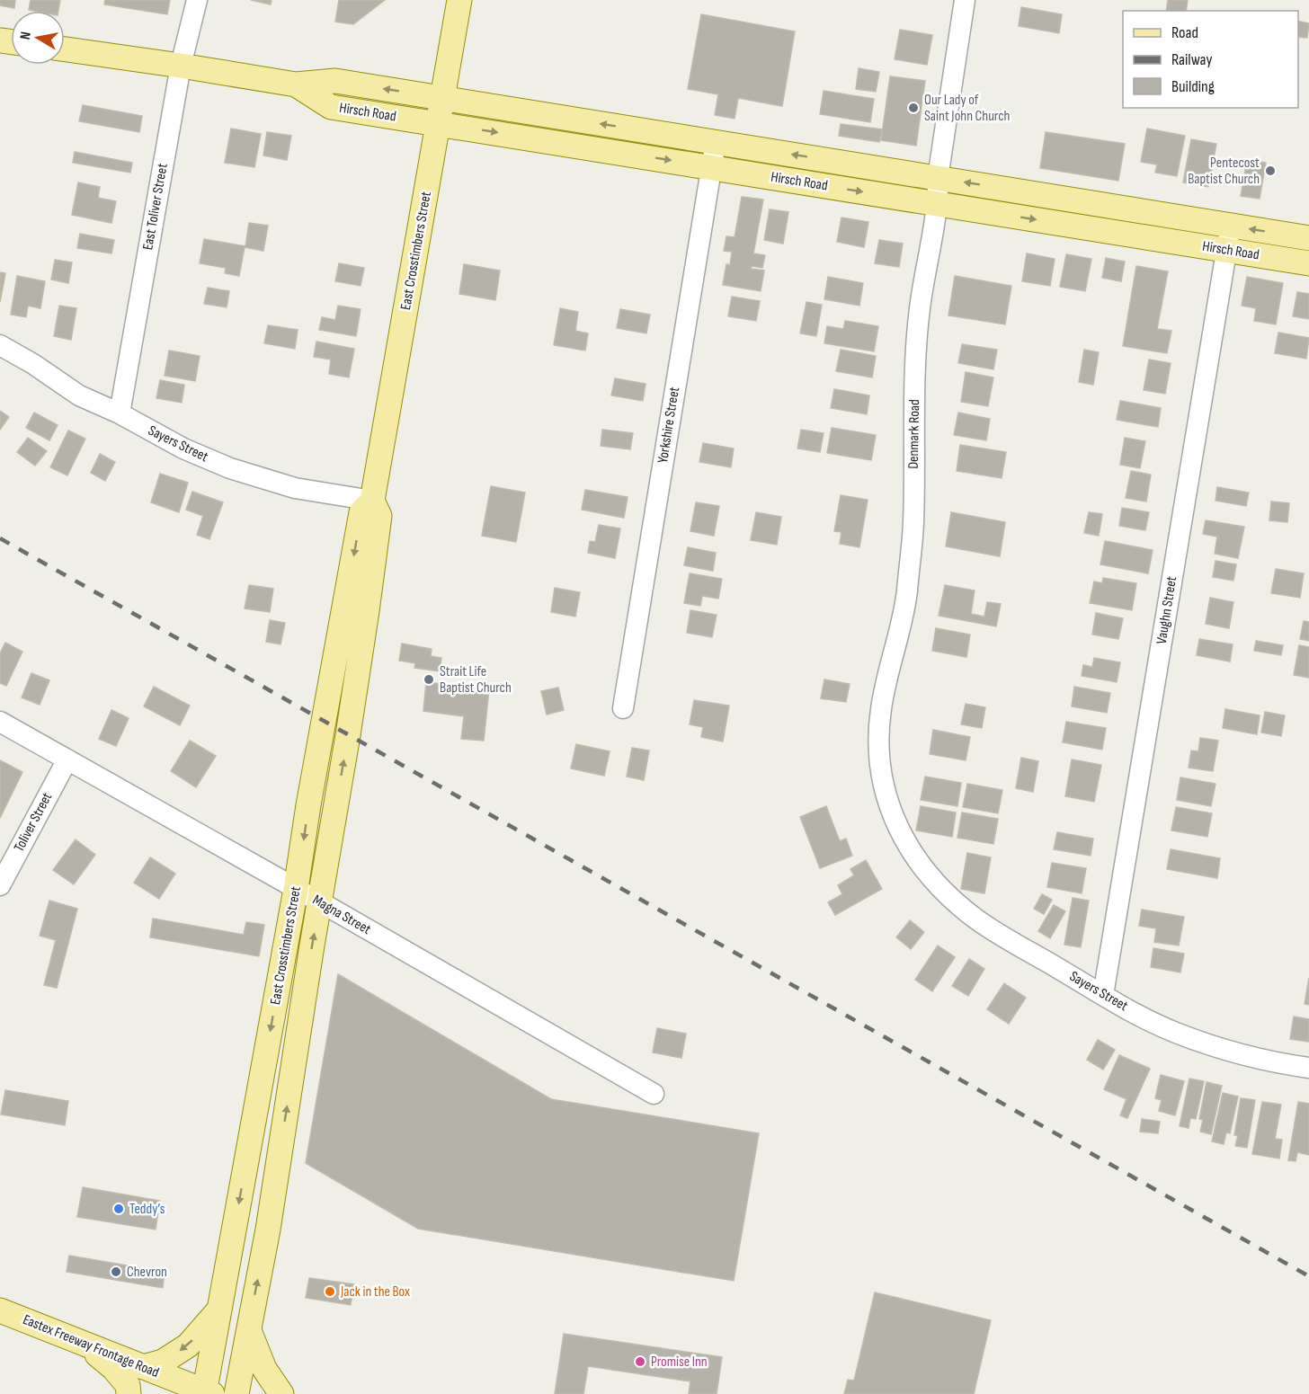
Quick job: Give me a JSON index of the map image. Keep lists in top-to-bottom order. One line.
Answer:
{"streets":{"main road":["Hirsch Road","East Crosstimbers Street","Eastex Freeway Frontage Road"],"street":["East Toliver Street","Yorkshire Street","Denmark Road","Sayers Street","Vaughn Street","Toliver Street","Magna Street"]},"crossings":[["Hirsch Road","East Toliver Street"],["Hirsch Road","East Crosstimbers Street"],["Hirsch Road","Yorkshire Street"],["Hirsch Road","Denmark Road"],["Hirsch Road","Vaughn Street"],["East Toliver Street","Sayers Street"],["East Crosstimbers Street","Sayers Street"],["East Crosstimbers Street","Magna Street"],["East Crosstimbers Street","Eastex Freeway Frontage Road"],["Denmark Road","Sayers Street"],["Sayers Street","Vaughn Street"],["Toliver Street","Magna Street"]],"places":["Our Lady of Saint John Church","Pentecost Baptist Church","Strait Life Baptist Church","Teddy’s","Chevron","Jack in the Box","Promise Inn"],"legend":["Road","Railway","Building"],"north":"left"}
